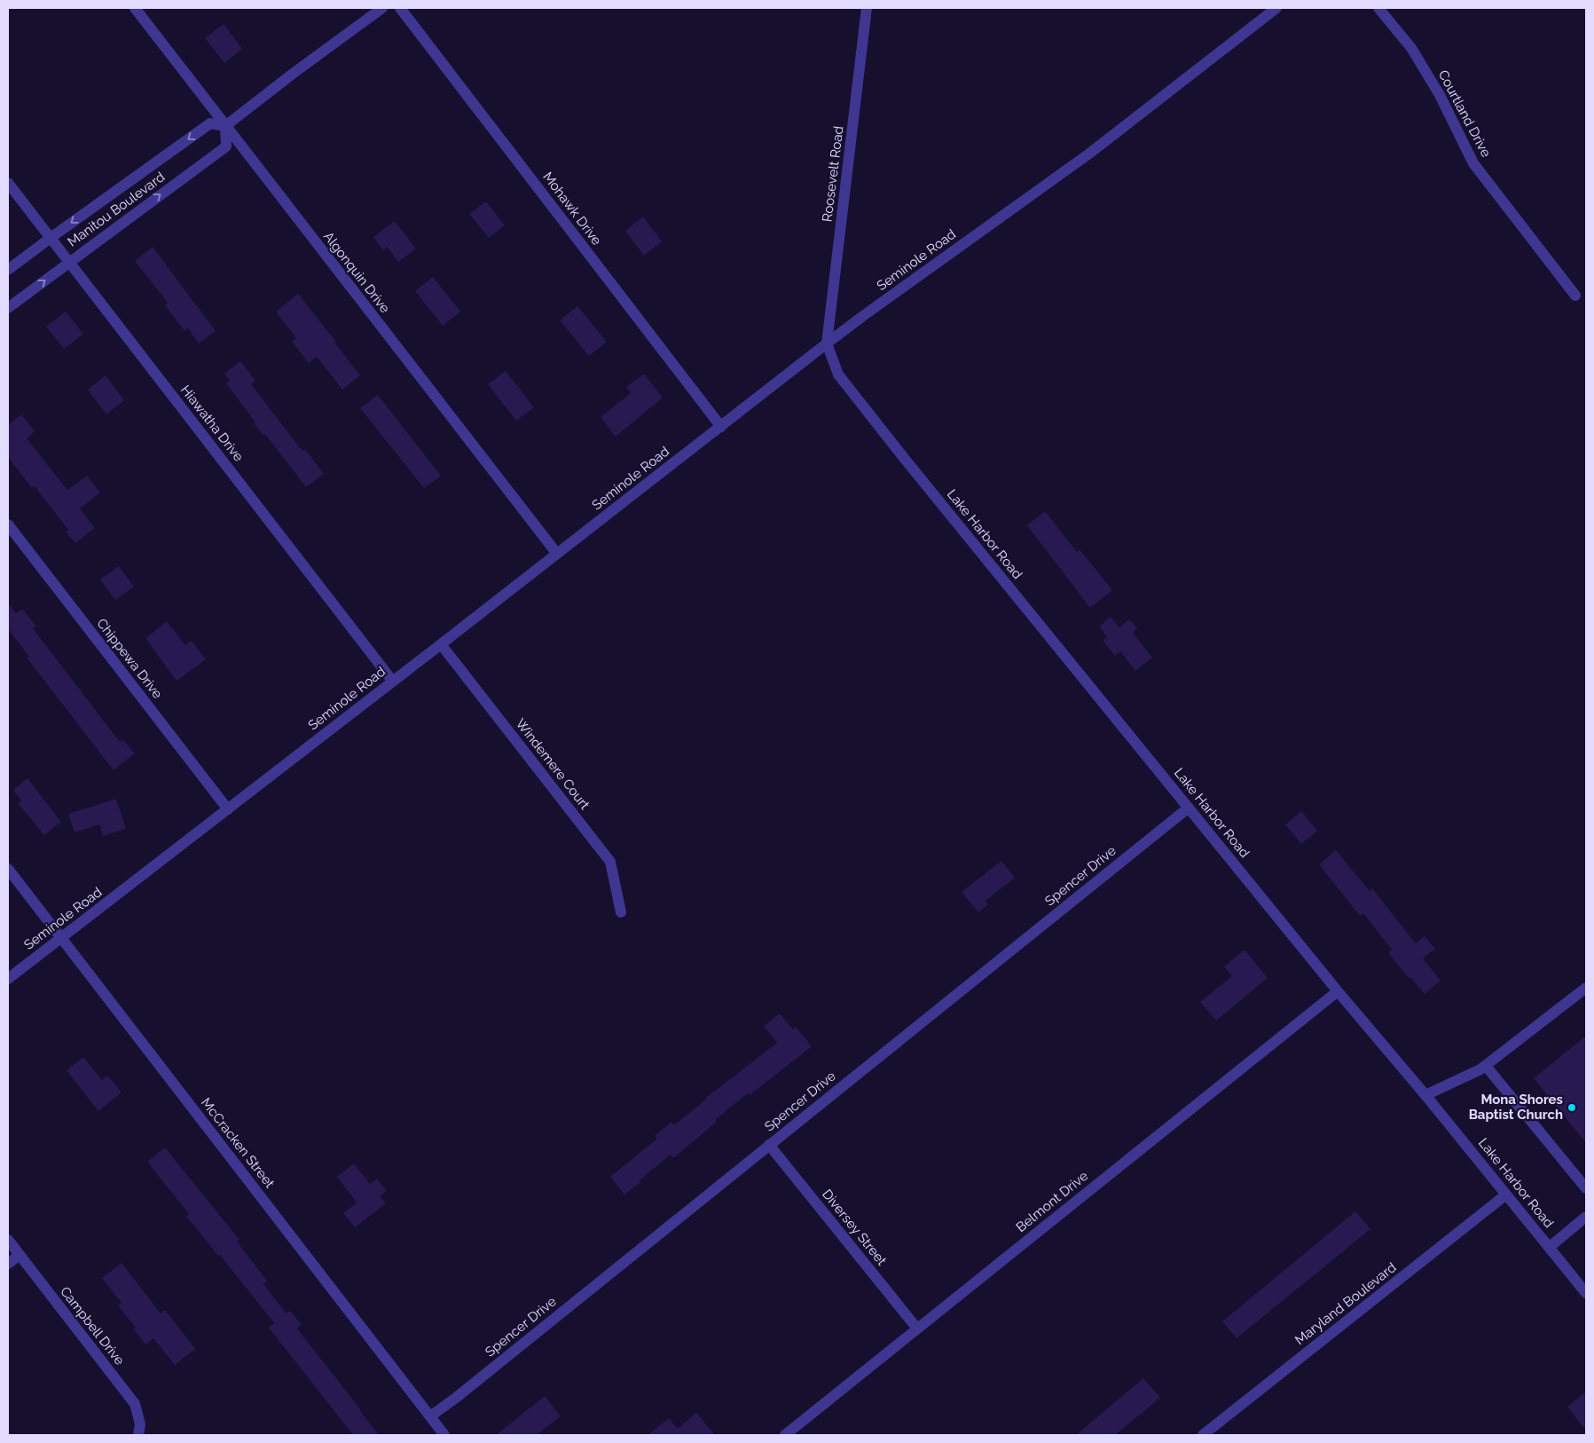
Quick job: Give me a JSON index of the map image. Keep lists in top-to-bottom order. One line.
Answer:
{"streets":{"street":["Courtland Drive","Roosevelt Road","Mohawk Drive","Manitou Boulevard","Seminole Road","Algonquin Drive","Hiawatha Drive","Lake Harbor Road","Chippewa Drive","Windemere Court","Spencer Drive","McCracken Street","Belmont Drive","Diversey Street","Maryland Boulevard","Campbell Drive"]},"crossings":[["Roosevelt Road","Seminole Road"],["Roosevelt Road","Lake Harbor Road"],["Mohawk Drive","Seminole Road"],["Manitou Boulevard","Algonquin Drive"],["Manitou Boulevard","Hiawatha Drive"],["Seminole Road","Algonquin Drive"],["Seminole Road","Hiawatha Drive"],["Seminole Road","Lake Harbor Road"],["Seminole Road","Chippewa Drive"],["Seminole Road","Windemere Court"],["Seminole Road","McCracken Street"],["Lake Harbor Road","Spencer Drive"],["Lake Harbor Road","Belmont Drive"],["Lake Harbor Road","Maryland Boulevard"],["Spencer Drive","McCracken Street"],["Spencer Drive","Diversey Street"],["Belmont Drive","Diversey Street"]],"places":["Mona Shores Baptist Church"]}
